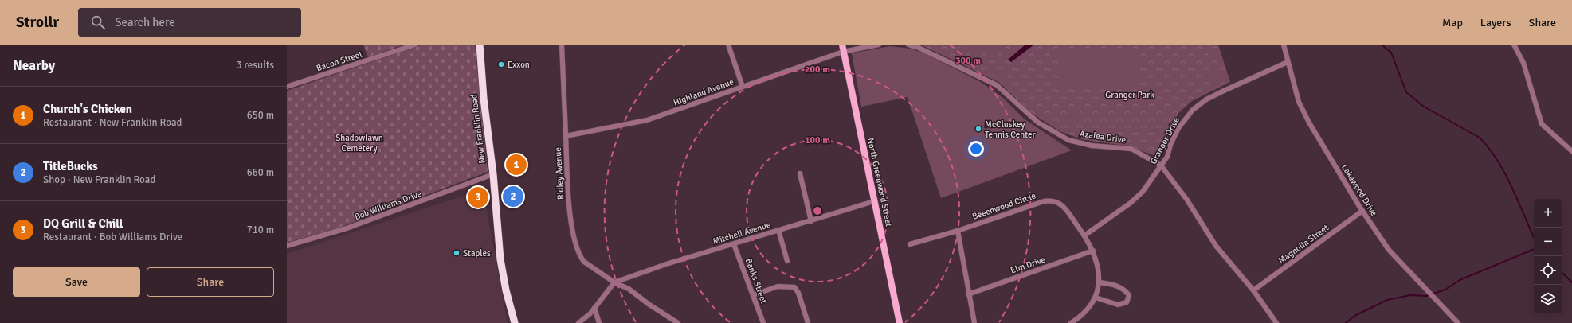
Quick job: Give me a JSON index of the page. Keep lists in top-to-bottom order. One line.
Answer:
{"streets":{"highway":["New Franklin Road"],"main road":["North Greenwood Street"],"street":["Bacon Street","Highland Avenue","Azalea Drive","Granger Drive","Ridley Avenue","Lakewood Drive","Bob Williams Drive","Beechwood Circle","Mitchell Avenue","Magnolia Street","Elm Drive","Banks Street"]},"crossings":[["Highland Avenue","Ridley Avenue"],["Highland Avenue","North Greenwood Street"],["New Franklin Road","Bob Williams Drive"],["Azalea Drive","Granger Drive"],["Azalea Drive","Magnolia Street"],["Granger Drive","Lakewood Drive"],["Granger Drive","Beechwood Circle"],["Ridley Avenue","Mitchell Avenue"],["North Greenwood Street","Mitchell Avenue"],["Lakewood Drive","Magnolia Street"],["Beechwood Circle","Elm Drive"],["Mitchell Avenue","Banks Street"]],"parks":["Granger Park","Shadowlawn Cemetery"],"places":["Exxon","McCluskey Tennis Center","Staples"],"page":{"header":"Strollr","search":"Search here","nav":["Map","Layers","Share"],"heading":["Nearby","3 results"],"list":[{"mark":"1","name":"Church's Chicken","note":"Restaurant · New Franklin Road","value":"650 m"},{"mark":"2","name":"TitleBucks","note":"Shop · New Franklin Road","value":"660 m"},{"mark":"3","name":"DQ Grill & Chill","note":"Restaurant · Bob Williams Drive","value":"710 m"}],"pins":["1","2","3"],"map_buttons":["+","−"],"buttons":["Save","Share"]},"rings":["300 m","200 m","100 m"]}
